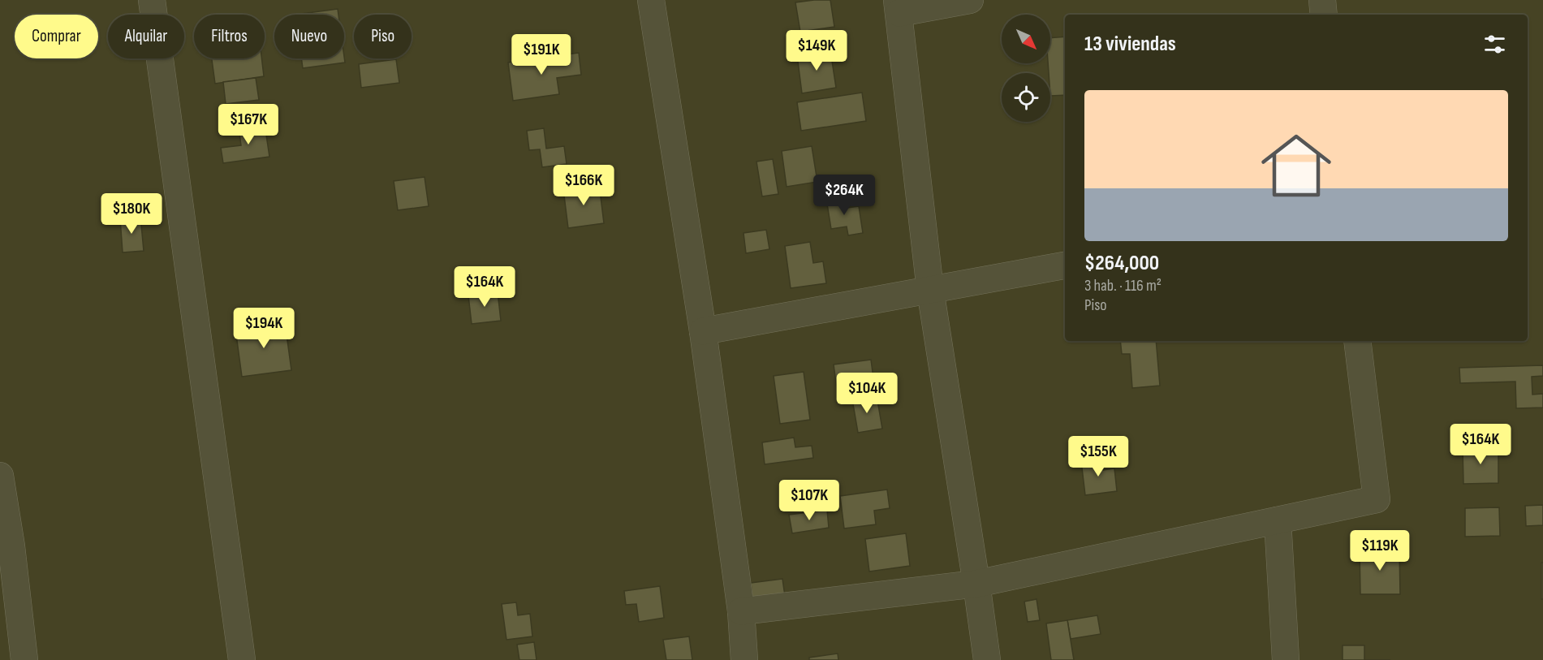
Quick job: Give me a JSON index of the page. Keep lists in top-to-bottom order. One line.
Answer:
{"north":"bottom right","page":{"chip":["Comprar","Alquilar","Filtros","Nuevo","Piso"],"heading":"13 viviendas","price":["$149K","$191K","$167K","$166K","$264K","$180K","$164K","$194K","$104K","$164K","$155K","$107K","$119K"],"list":[{"name":"$264,000","note":"3 hab. · 116 m² · Piso"}]}}
